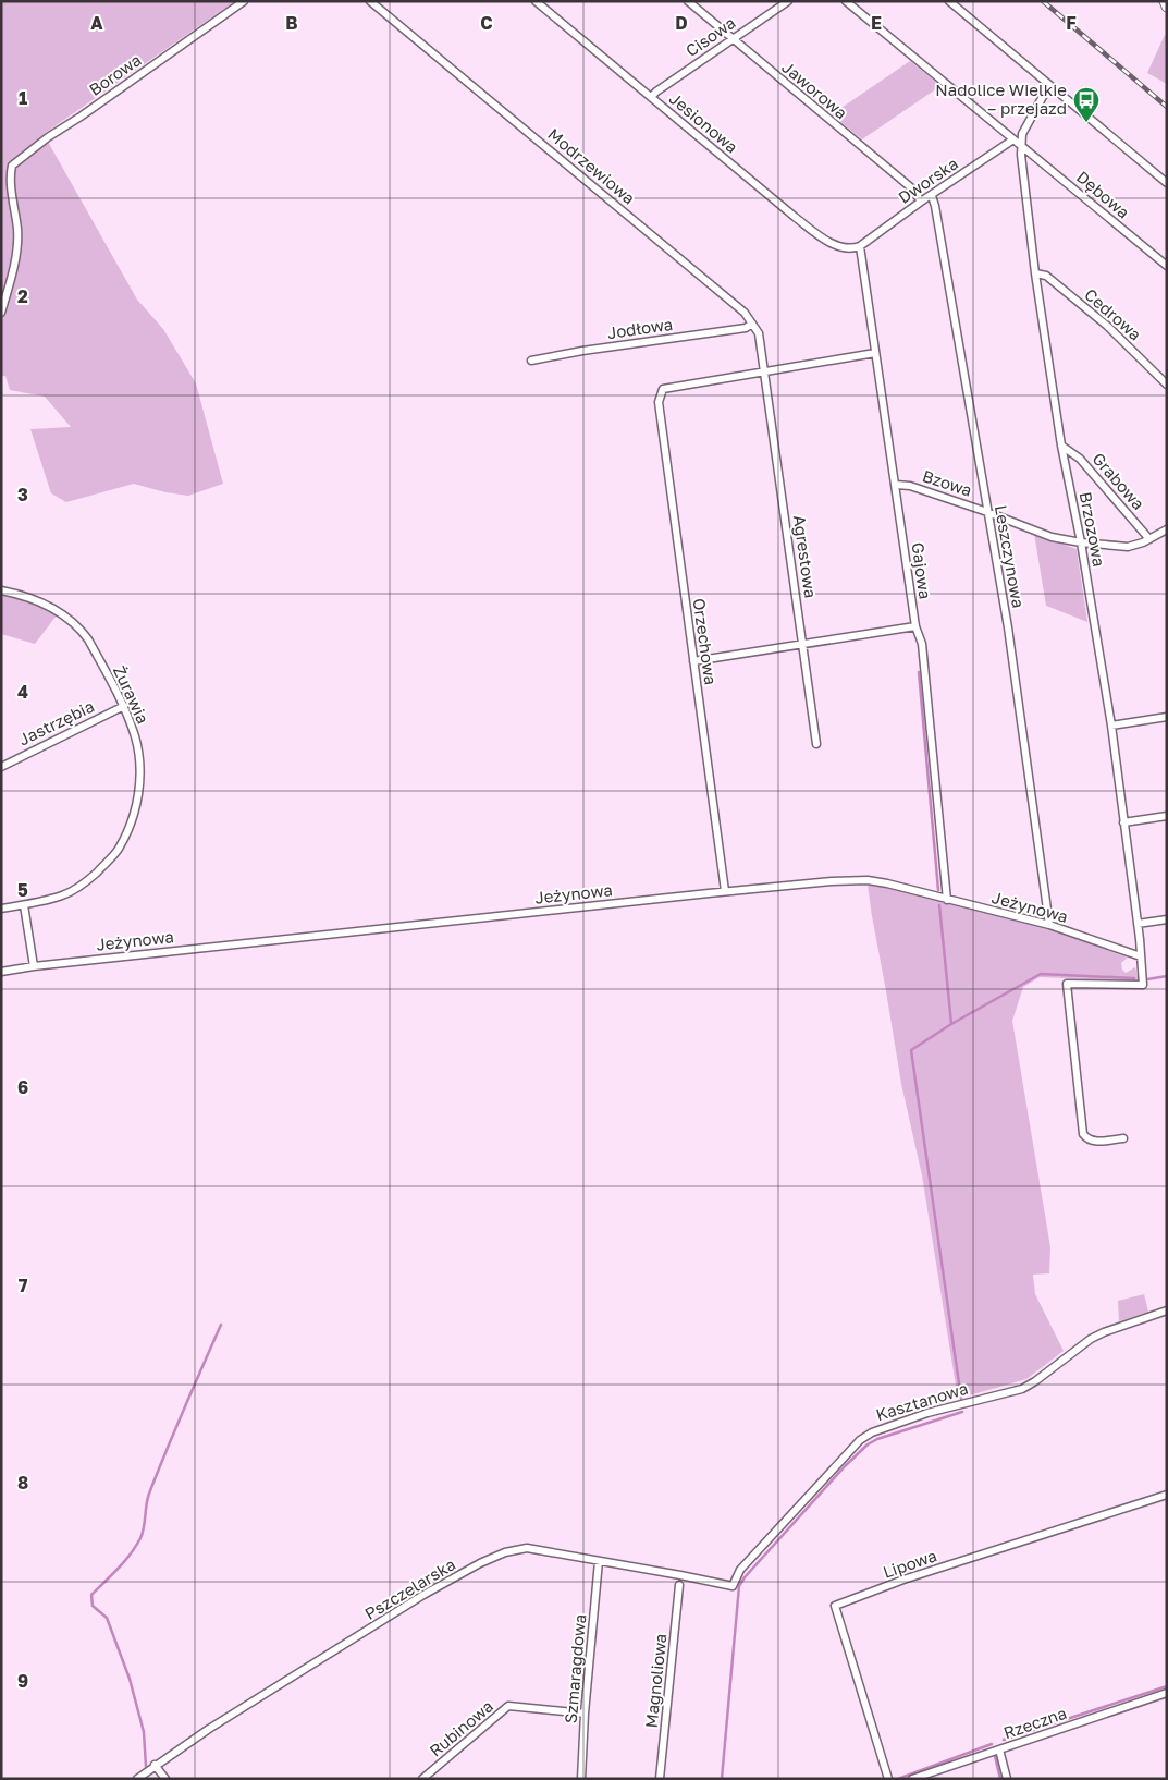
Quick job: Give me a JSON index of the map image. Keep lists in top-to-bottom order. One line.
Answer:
{"streets":{"street":["Cisowa","Borowa","Jaworowa","Jesionowa","Modrzewiowa","Dworska","Dębowa","Cedrowa","Jodłowa","Grabowa","Bzowa","Brzozowa","Agrestowa","Leszczynowa","Gajowa","Orzechowa","Żurawia","Jastrzębia","Jeżynowa","Kasztanowa","Lipowa","Pszczelarska","Szmaragdowa","Magnoliowa","Rzeczna","Rubinowa"]},"crossings":[["Cisowa","Jaworowa"],["Cisowa","Jesionowa"],["Jaworowa","Dworska"],["Jesionowa","Dworska"],["Jesionowa","Gajowa"],["Modrzewiowa","Jodłowa"],["Modrzewiowa","Agrestowa"],["Modrzewiowa","Orzechowa"],["Dworska","Dębowa"],["Dworska","Leszczynowa"],["Dworska","Gajowa"],["Dębowa","Brzozowa"],["Cedrowa","Brzozowa"],["Grabowa","Brzozowa"],["Bzowa","Brzozowa"],["Bzowa","Leszczynowa"],["Bzowa","Gajowa"],["Brzozowa","Jeżynowa"],["Agrestowa","Orzechowa"],["Leszczynowa","Jeżynowa"],["Gajowa","Jeżynowa"],["Orzechowa","Jeżynowa"],["Żurawia","Jastrzębia"],["Kasztanowa","Pszczelarska"],["Pszczelarska","Szmaragdowa"],["Szmaragdowa","Rubinowa"]],"places":{"bus stop":["Nadolice Wielkie – przejazd"]},"grid":{"columns":["A","B","C","D","E","F"],"rows":["1","2","3","4","5","6","7","8","9"]}}
